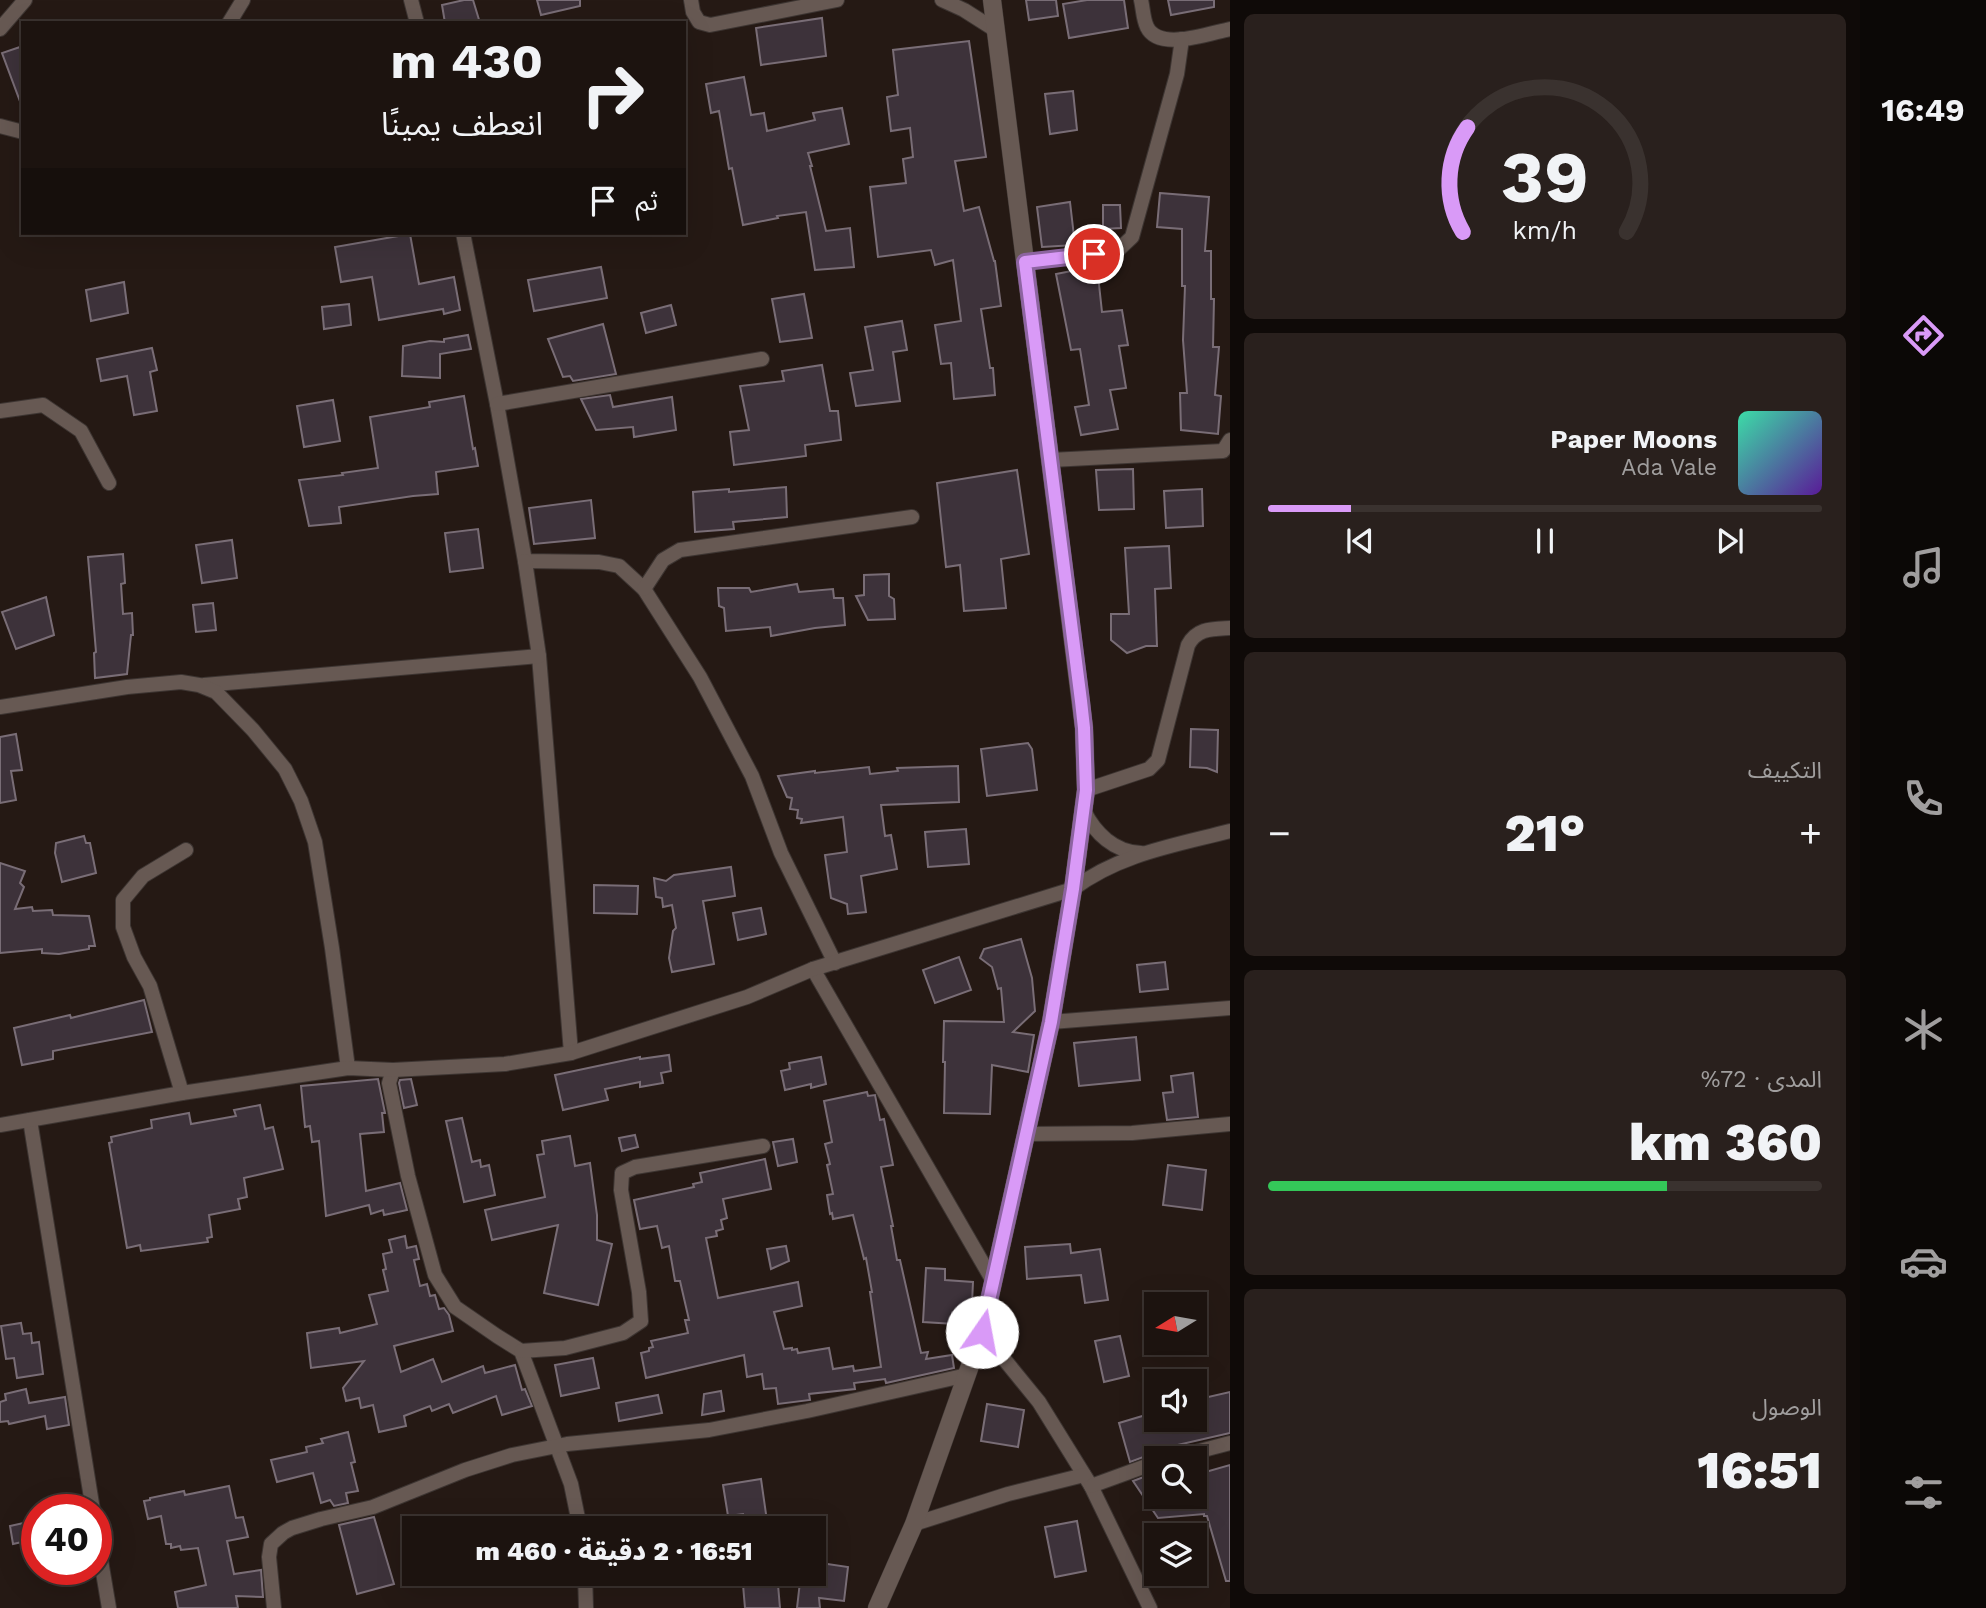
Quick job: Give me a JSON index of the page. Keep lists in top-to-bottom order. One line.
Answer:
{"north":"left","page":{"tabs":"16:49","turn":["430 m","انعطف يمينًا"],"then":"ثم","song":["Paper Moons","Ada Vale"],"tile":["التكييف",["المدى · 72%","360 km"],["الوصول","16:51"]],"heat":["−","21°","+"],"limit":"40","trip":"16:51 · 2 دقيقة · 460 m","gauge":["39","km/h"]}}
